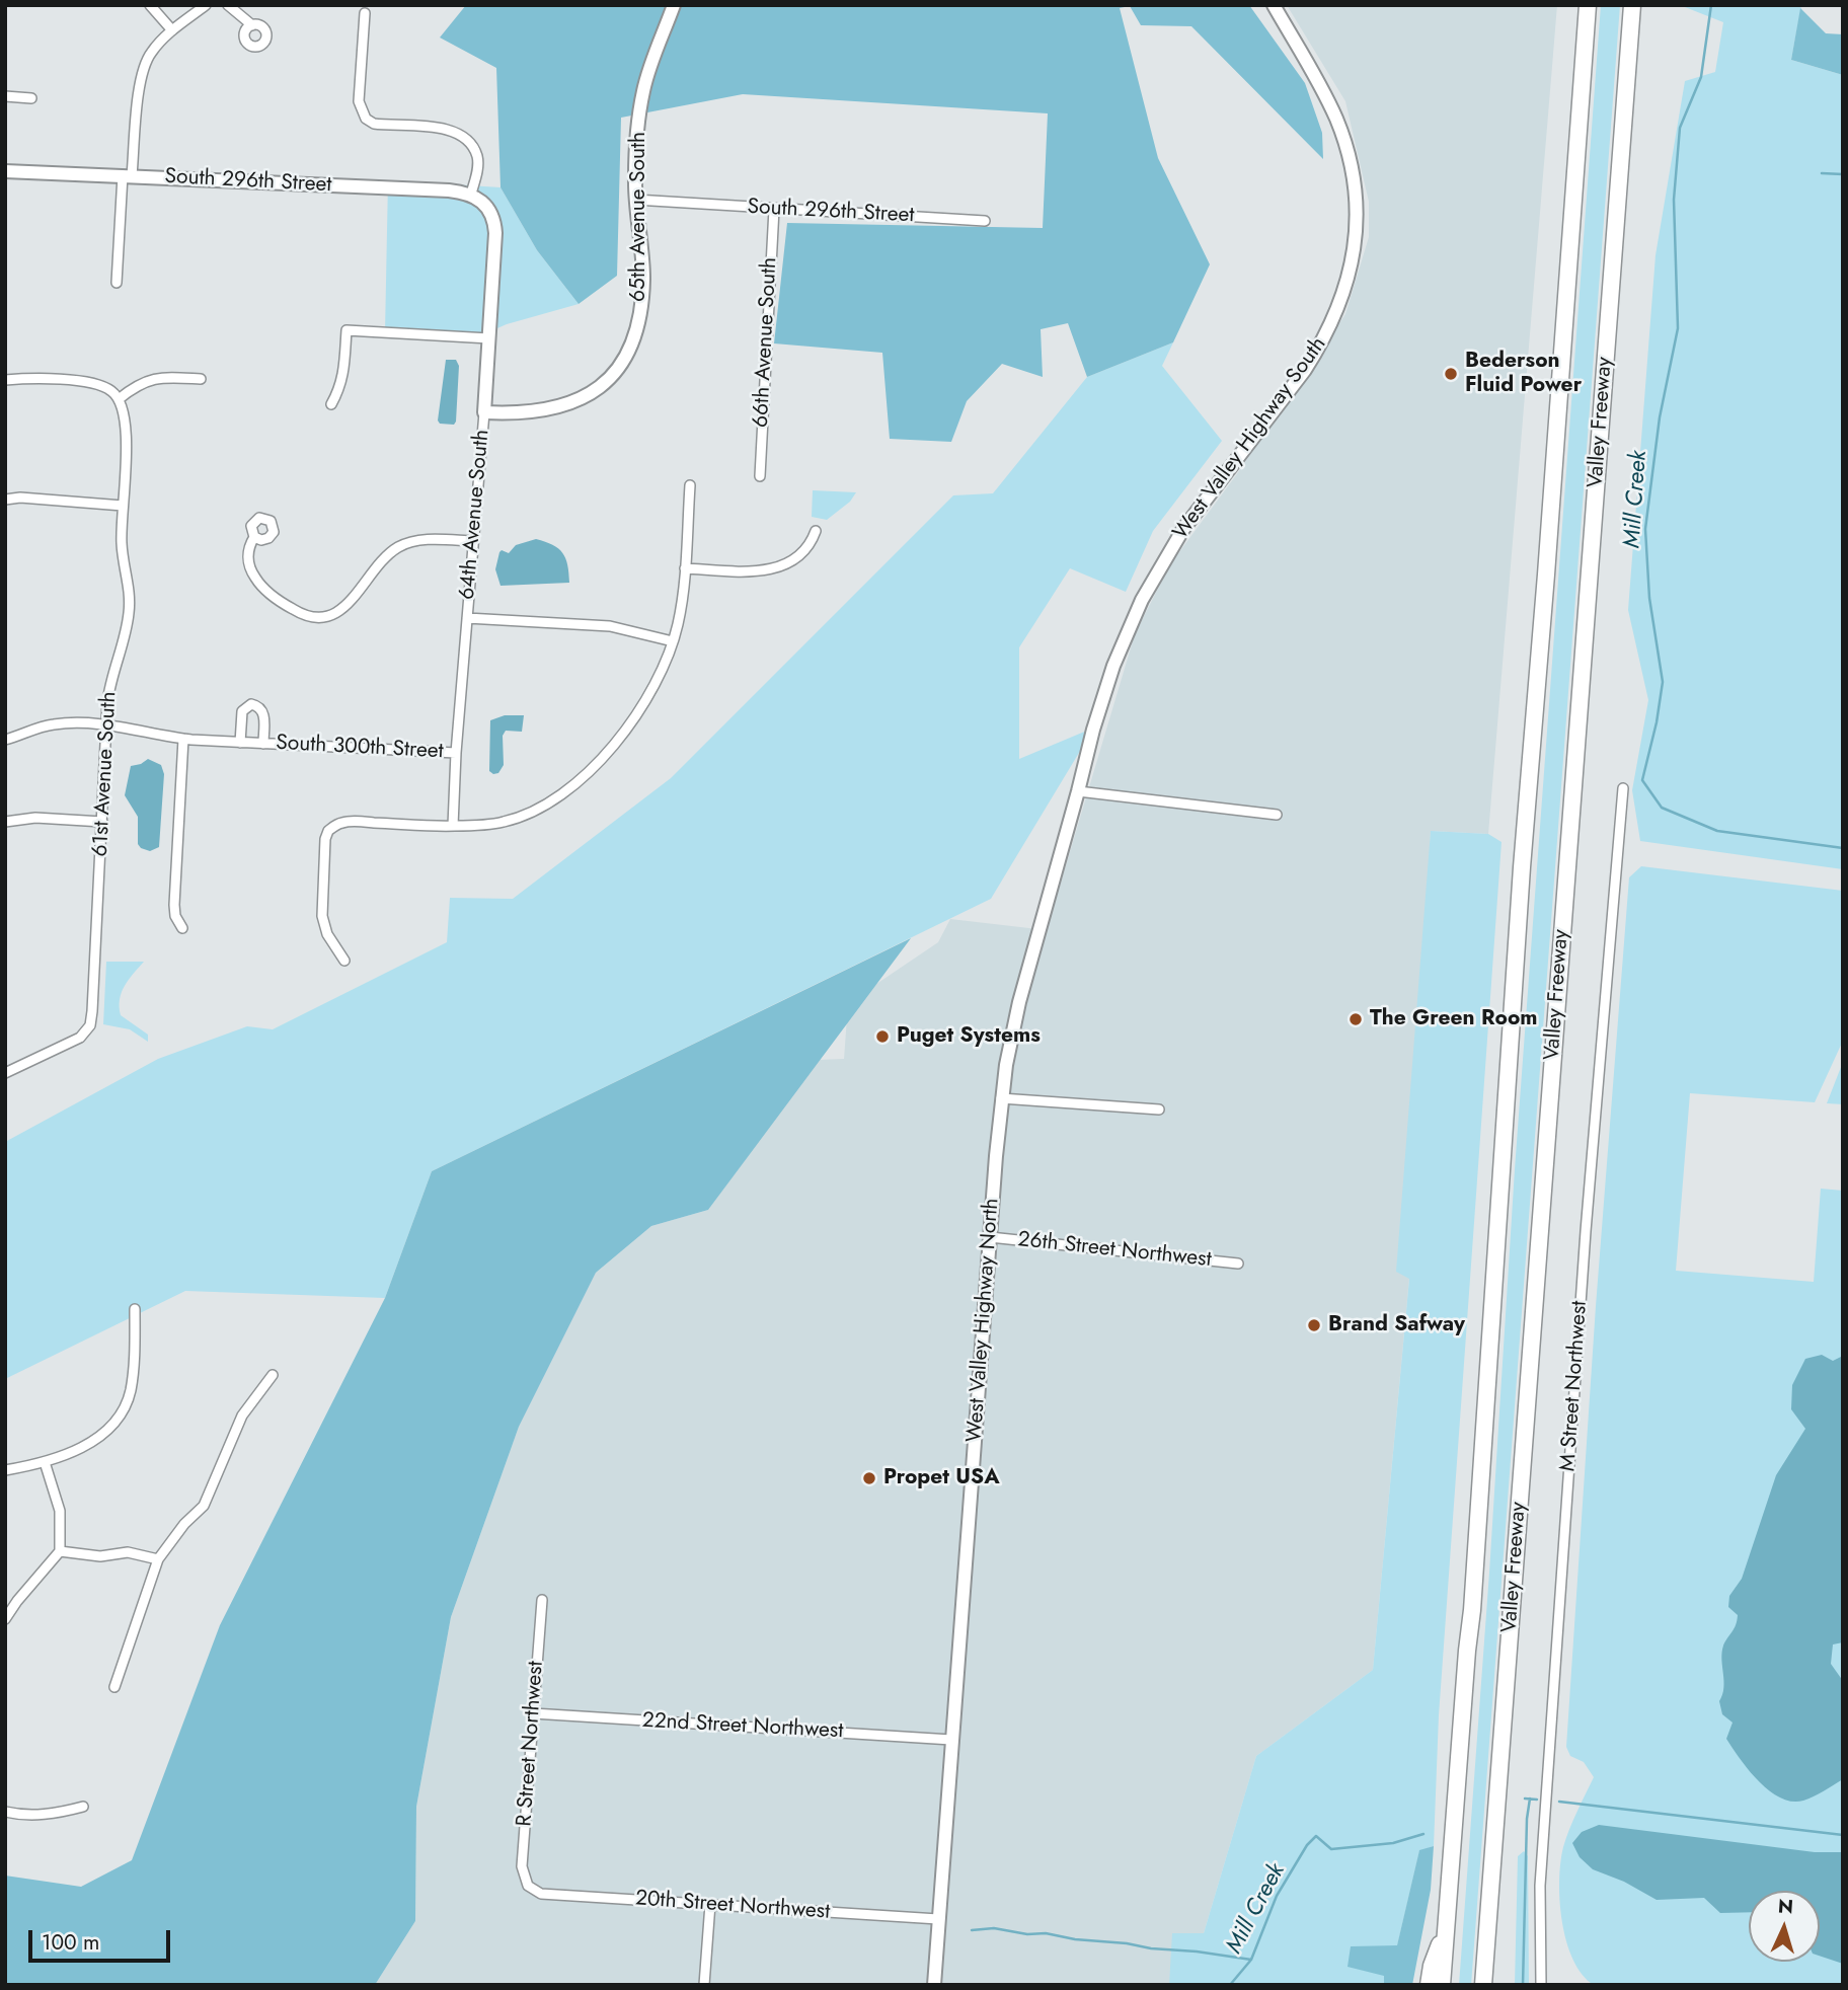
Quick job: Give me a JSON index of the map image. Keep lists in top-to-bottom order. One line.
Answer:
{"streets":{"highway":["Valley Freeway"],"main road":["South 296th Street","65th Avenue South","West Valley Highway South","64th Avenue South","West Valley Highway North"],"street":["66th Avenue South","South 300th Street","61st Avenue South","26th Street Northwest","M Street Northwest","22nd Street Northwest","R Street Northwest","20th Street Northwest"]},"crossings":[["South 296th Street","65th Avenue South"],["South 296th Street","66th Avenue South"],["South 296th Street","64th Avenue South"],["65th Avenue South","64th Avenue South"],["West Valley Highway South","West Valley Highway North"],["64th Avenue South","South 300th Street"],["South 300th Street","61st Avenue South"],["26th Street Northwest","West Valley Highway North"],["West Valley Highway North","22nd Street Northwest"],["West Valley Highway North","20th Street Northwest"],["22nd Street Northwest","R Street Northwest"],["R Street Northwest","20th Street Northwest"]],"water":["Mill Creek"],"places":["Bederson Fluid Power","The Green Room","Puget Systems","Brand Safway","Propet USA"],"scale_bar":"100 m","north":"top"}
